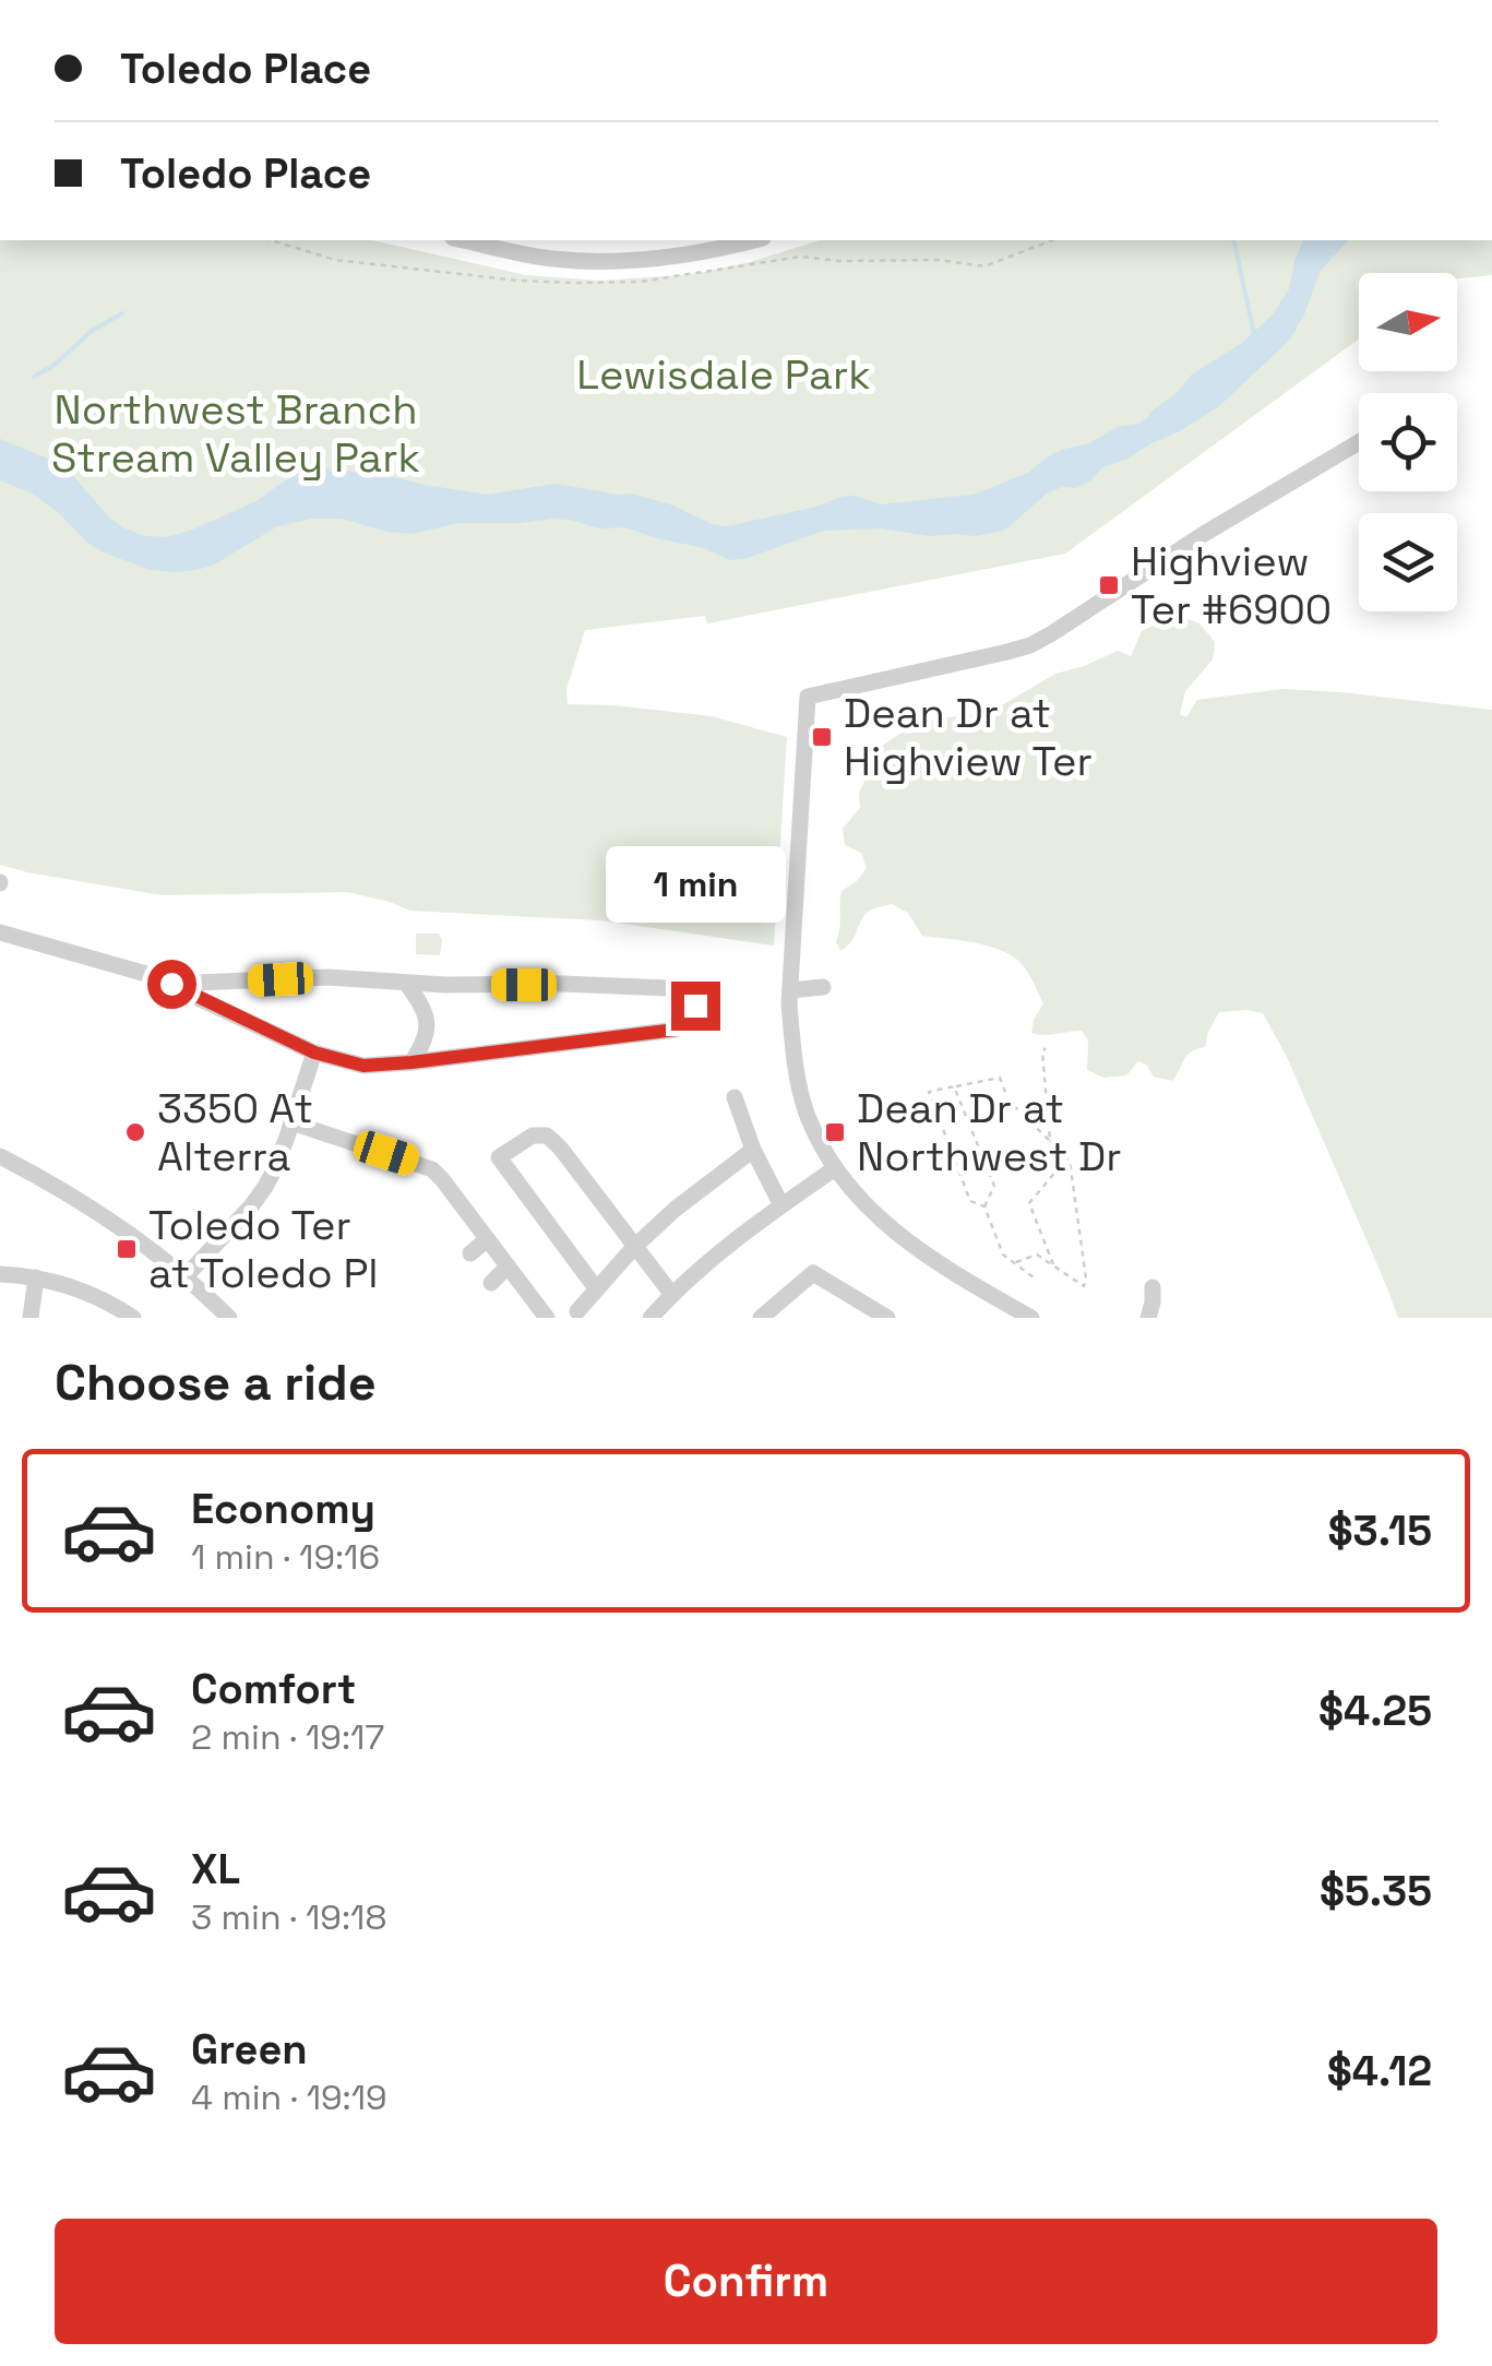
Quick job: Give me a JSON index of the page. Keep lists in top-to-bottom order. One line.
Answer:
{"parks":["Lewisdale Park","Northwest Branch Stream Valley Park"],"places":{"transit":["Highview Ter #6900","Dean Dr at Highview Ter","Dean Dr at Northwest Dr","Toledo Ter at Toledo Pl"],"other":["3350 At Alterra"]},"north":"right","page":{"banner":["Toledo Place","Toledo Place"],"bubble":"1 min","heading":"Choose a ride","list":[{"name":"Economy","note":"1 min · 19:16","value":"$3.15"},{"name":"Comfort","note":"2 min · 19:17","value":"$4.25"},{"name":"XL","note":"3 min · 19:18","value":"$5.35"},{"name":"Green","note":"4 min · 19:19","value":"$4.12"}],"buttons":"Confirm"}}
